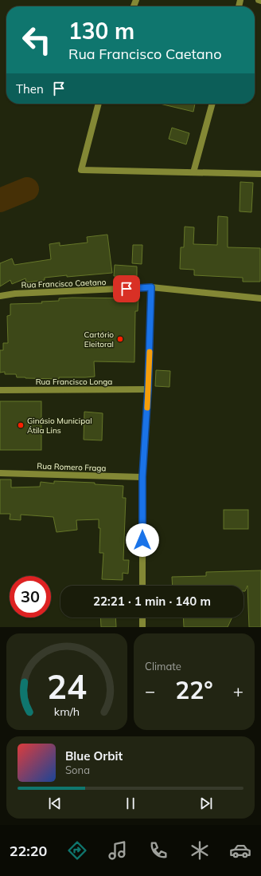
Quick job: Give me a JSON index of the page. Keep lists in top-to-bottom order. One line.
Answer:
{"streets":{"street":["Rua Francisco Caetano","Rua Francisco Longa","Rua Romero Fraga"]},"places":["Cartório Eleitoral","Ginásio Municipal Átila Lins"],"page":{"turn":["130 m","Rua Francisco Caetano"],"then":"Then","limit":"30","trip":"22:21 · 1 min · 140 m","tile":"Climate","heat":["−","22°","+"],"song":["Blue Orbit","Sona"],"tabs":"22:20","gauge":["24","km/h"]}}
